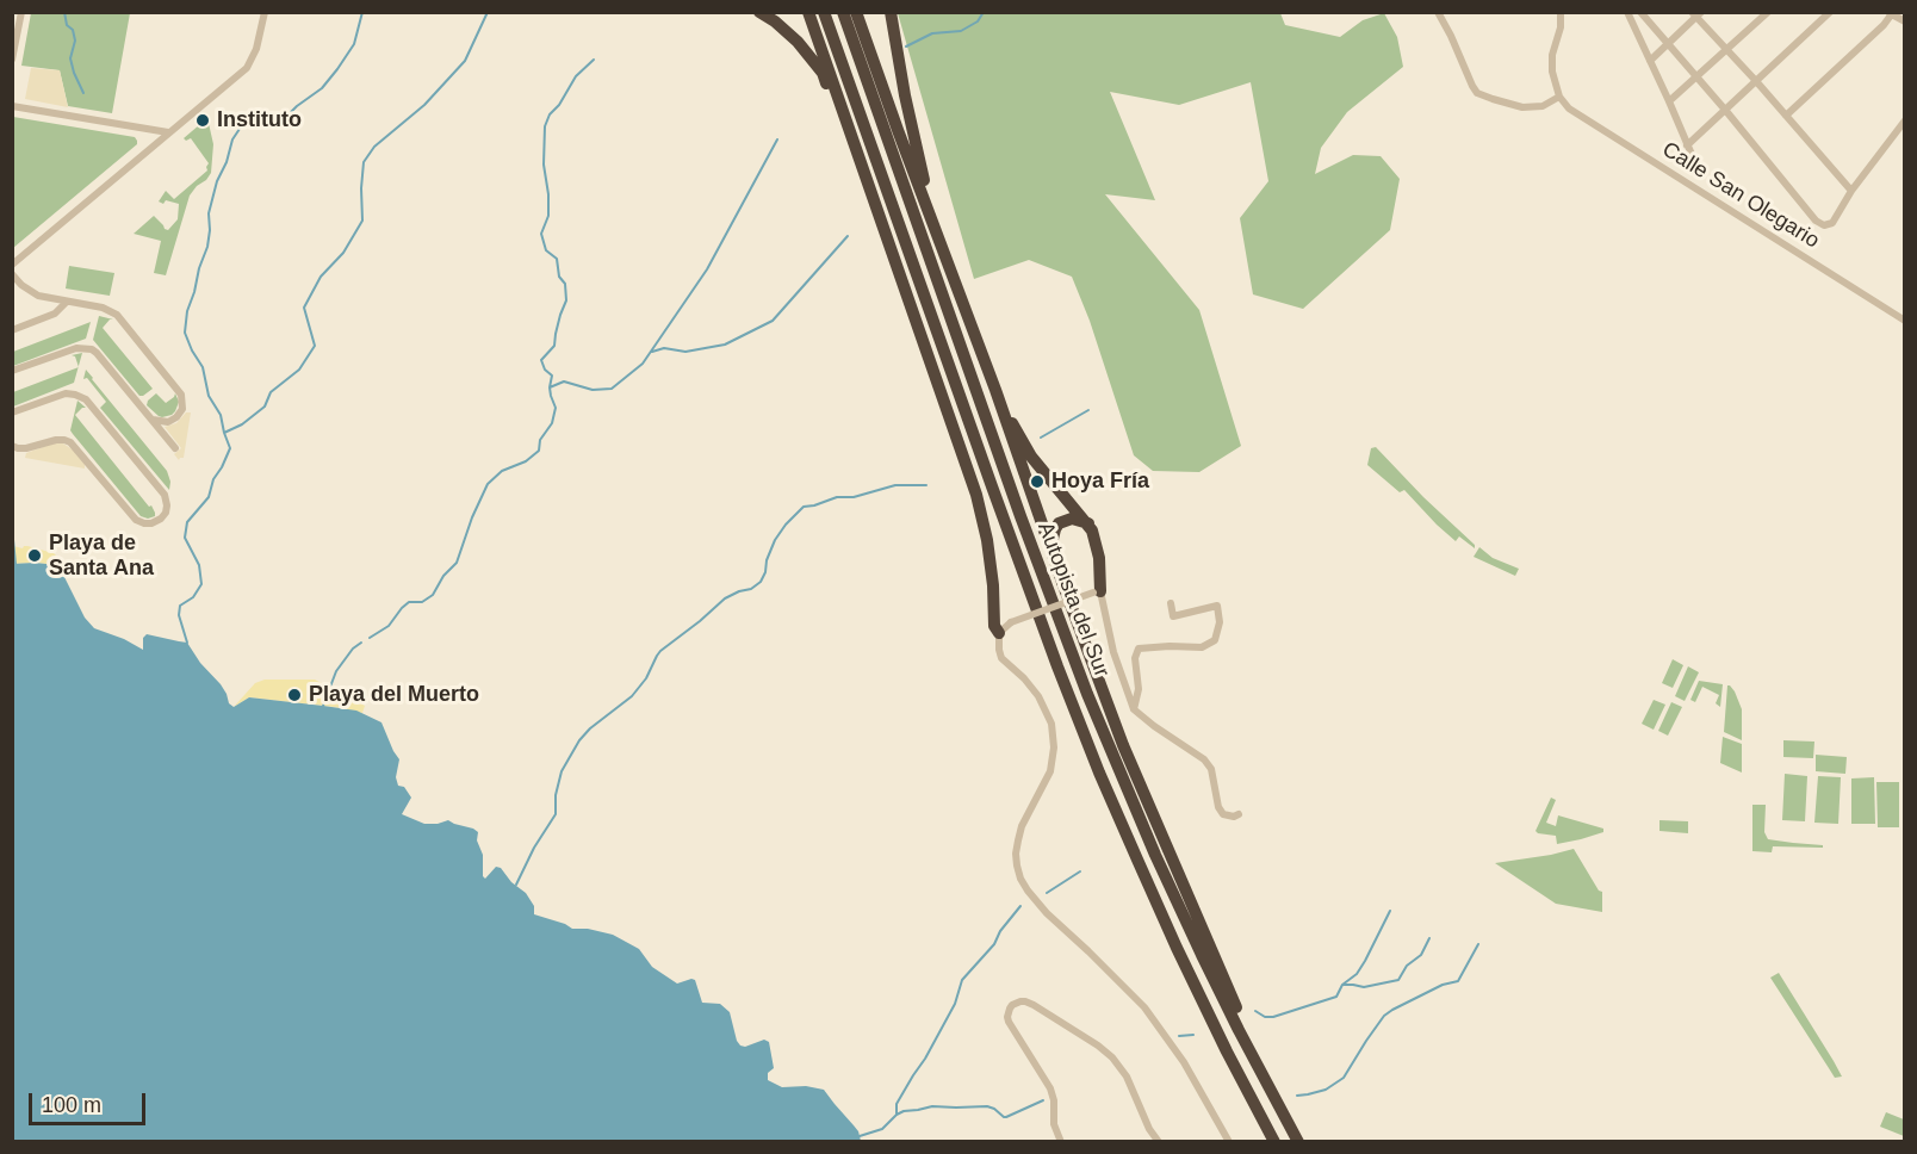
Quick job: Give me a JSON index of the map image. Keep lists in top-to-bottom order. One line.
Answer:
{"streets":{"highway":["Autopista del Sur"],"street":["Calle San Olegario"]},"places":["Instituto","Hoya Fría","Playa de Santa Ana","Playa del Muerto"],"scale_bar":"100 m"}
